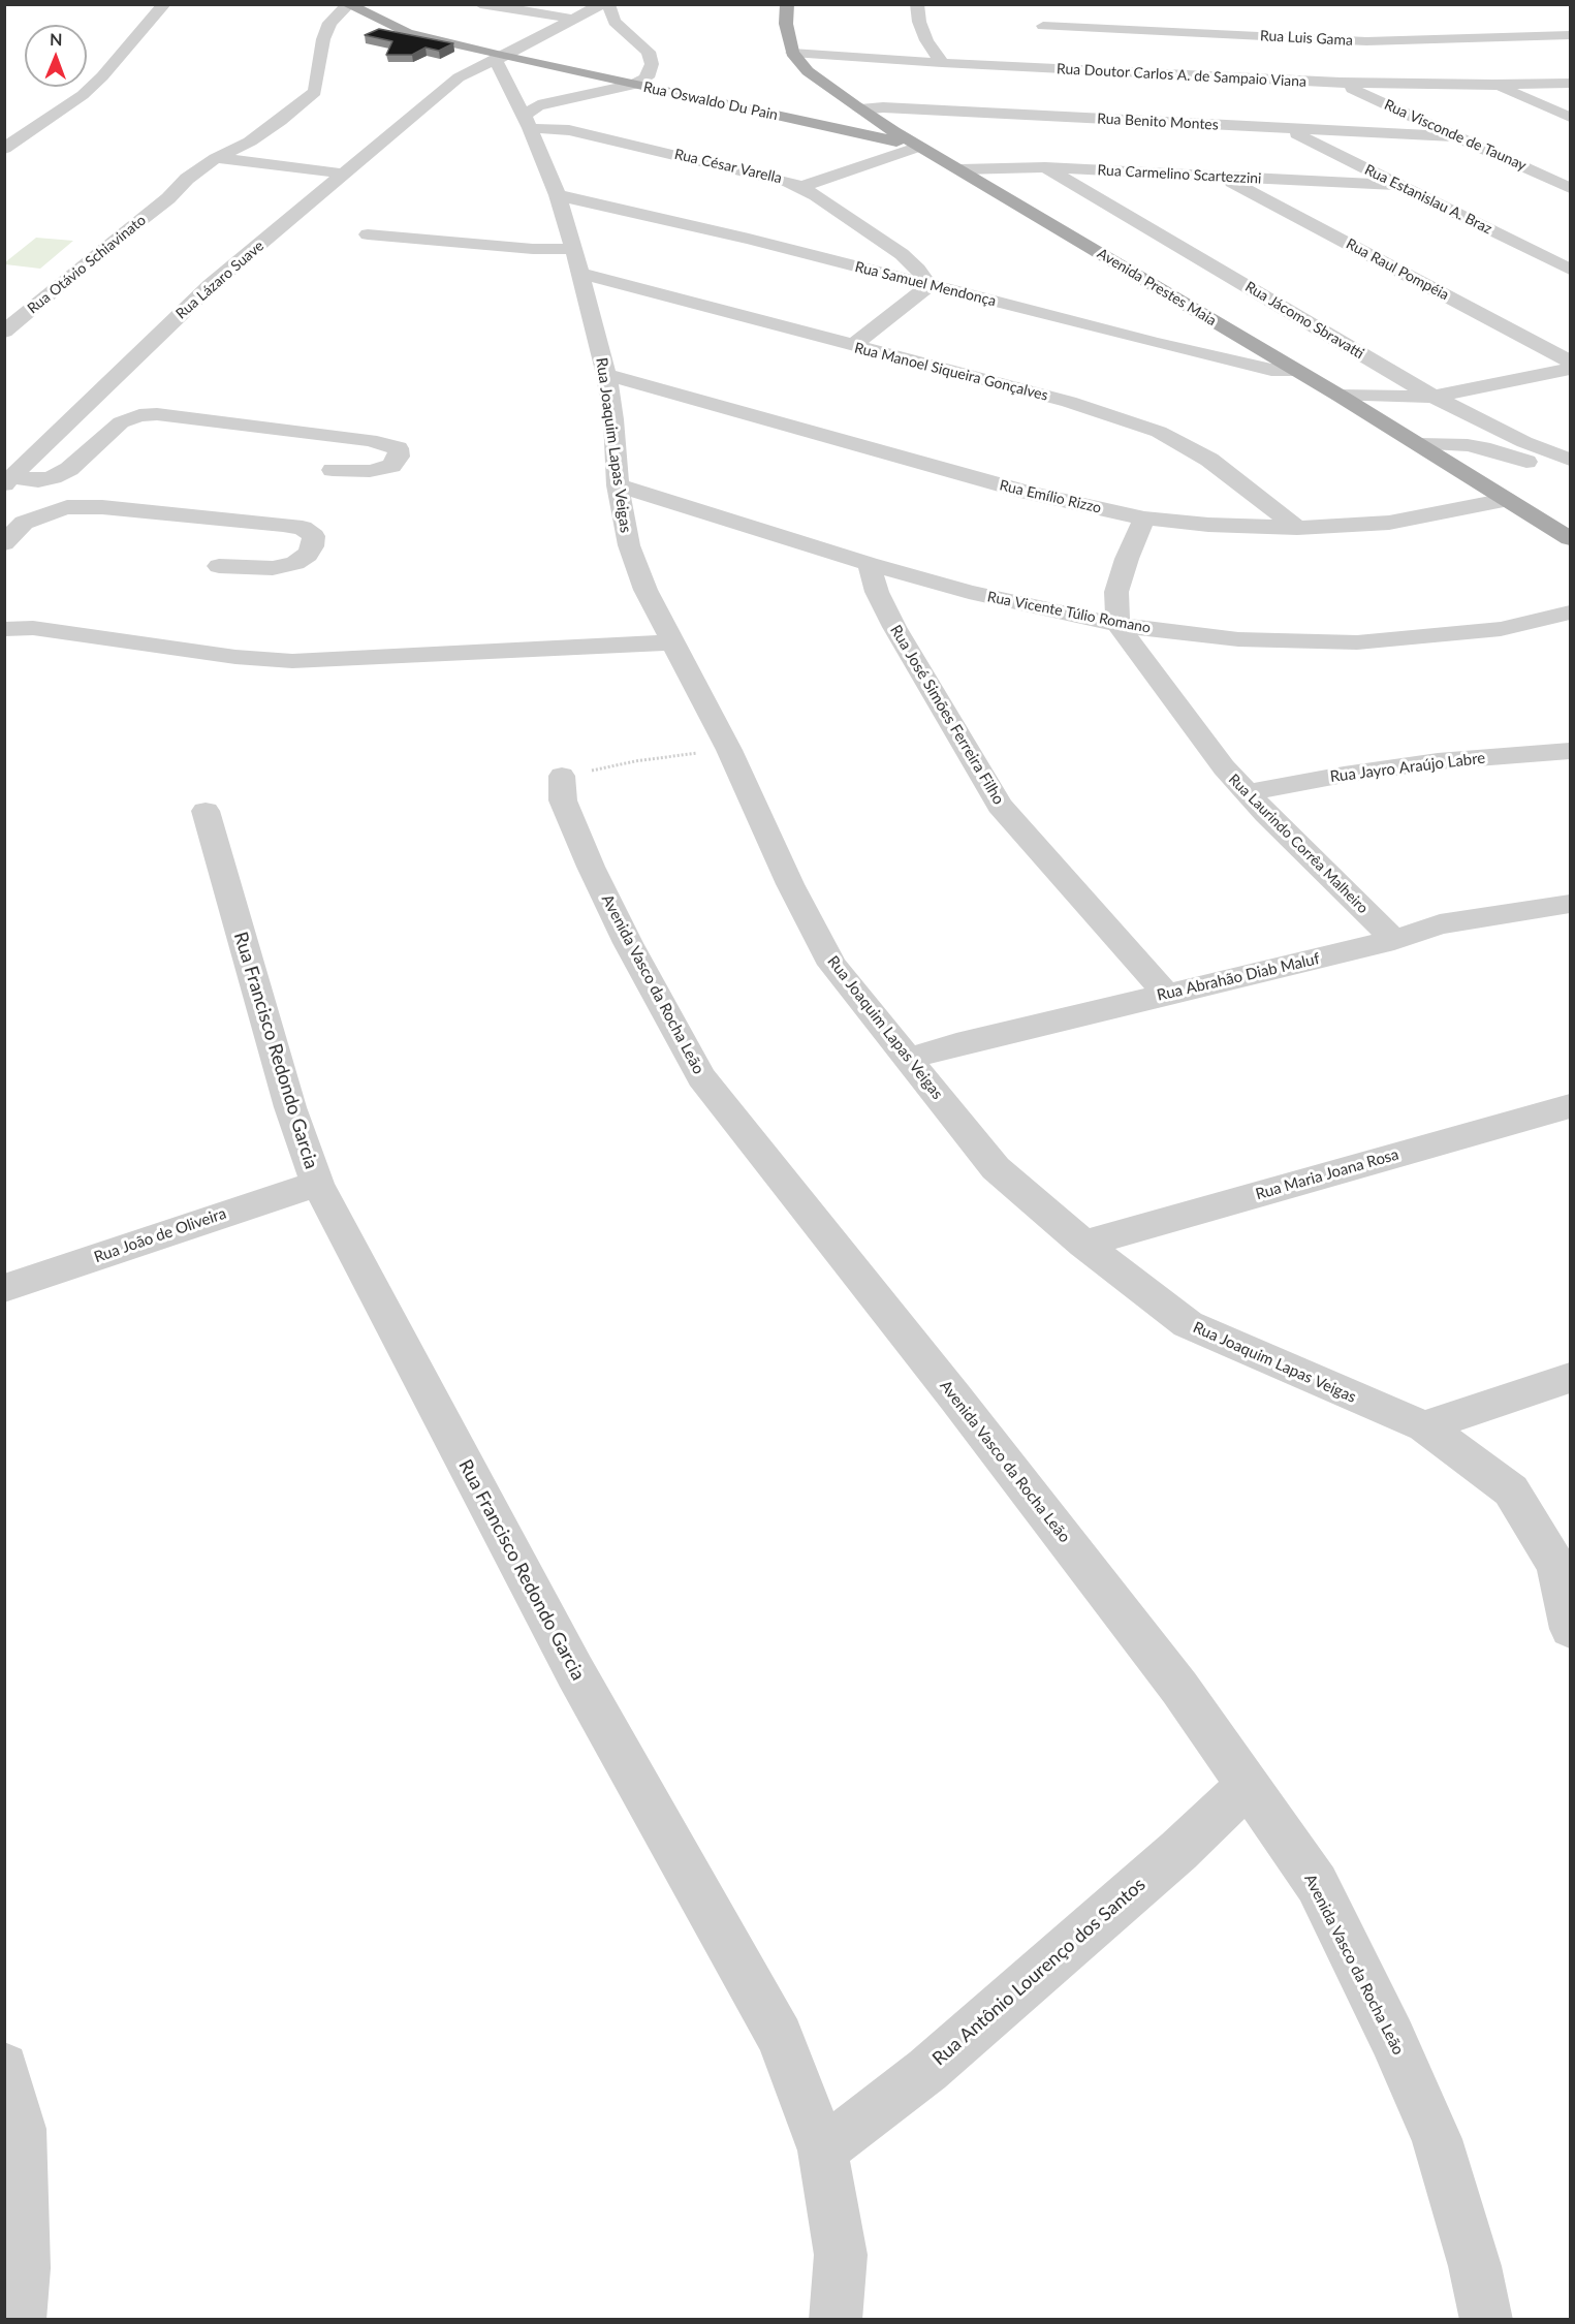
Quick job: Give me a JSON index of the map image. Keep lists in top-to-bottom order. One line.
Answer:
{"streets":{"main road":["Rua Oswaldo Du Pain","Avenida Prestes Maia"],"street":["Rua Luis Gama","Rua Doutor Carlos A. de Sampaio Viana","Rua Benito Montes","Rua Visconde de Taunay","Rua César Varella","Rua Carmelino Scartezzini","Rua Estanislau A. Braz","Rua Otávio Schiavinato","Rua Raul Pompéia","Rua Lázaro Suave","Rua Samuel Mendonça","Rua Jácomo Sbravatti","Rua Manoel Siqueira Gonçalves","Rua Joaquim Lapas Veigas","Rua Emílio Rizzo","Rua Vicente Túlio Romano","Rua José Simões Ferreira Filho","Rua Jayro Araújo Labre","Rua Laurindo Corrêa Malheiro","Rua Abrahão Diab Maluf","Avenida Vasco da Rocha Leão","Rua Francisco Redondo Garcia","Rua Maria Joana Rosa","Rua João de Oliveira","Rua Antônio Lourenço dos Santos"]},"crossings":[["Rua Doutor Carlos A. de Sampaio Viana","Rua Visconde de Taunay"],["Rua Doutor Carlos A. de Sampaio Viana","Avenida Prestes Maia"],["Rua Oswaldo Du Pain","Rua Lázaro Suave"],["Rua Oswaldo Du Pain","Avenida Prestes Maia"],["Rua Oswaldo Du Pain","Rua Joaquim Lapas Veigas"],["Rua Benito Montes","Rua Visconde de Taunay"],["Rua Benito Montes","Rua Estanislau A. Braz"],["Rua Benito Montes","Avenida Prestes Maia"],["Rua César Varella","Rua Lázaro Suave"],["Rua César Varella","Rua Samuel Mendonça"],["Rua César Varella","Rua Joaquim Lapas Veigas"],["Rua Carmelino Scartezzini","Rua Estanislau A. Braz"],["Rua Carmelino Scartezzini","Rua Raul Pompéia"],["Rua Carmelino Scartezzini","Avenida Prestes Maia"],["Rua Carmelino Scartezzini","Rua Jácomo Sbravatti"],["Rua Lázaro Suave","Rua Joaquim Lapas Veigas"],["Rua Samuel Mendonça","Avenida Prestes Maia"],["Rua Samuel Mendonça","Rua Joaquim Lapas Veigas"],["Avenida Prestes Maia","Rua Emílio Rizzo"],["Rua Manoel Siqueira Gonçalves","Rua Joaquim Lapas Veigas"],["Rua Manoel Siqueira Gonçalves","Rua Emílio Rizzo"],["Rua Joaquim Lapas Veigas","Rua Emílio Rizzo"],["Rua Joaquim Lapas Veigas","Rua Vicente Túlio Romano"],["Rua Joaquim Lapas Veigas","Rua Abrahão Diab Maluf"],["Rua Joaquim Lapas Veigas","Rua Maria Joana Rosa"],["Rua Vicente Túlio Romano","Rua José Simões Ferreira Filho"],["Rua Vicente Túlio Romano","Rua Laurindo Corrêa Malheiro"],["Rua José Simões Ferreira Filho","Rua Abrahão Diab Maluf"],["Rua Jayro Araújo Labre","Rua Laurindo Corrêa Malheiro"],["Rua Laurindo Corrêa Malheiro","Rua Abrahão Diab Maluf"],["Avenida Vasco da Rocha Leão","Rua Antônio Lourenço dos Santos"],["Rua Francisco Redondo Garcia","Rua João de Oliveira"],["Rua Francisco Redondo Garcia","Rua Antônio Lourenço dos Santos"]],"north":"top"}
